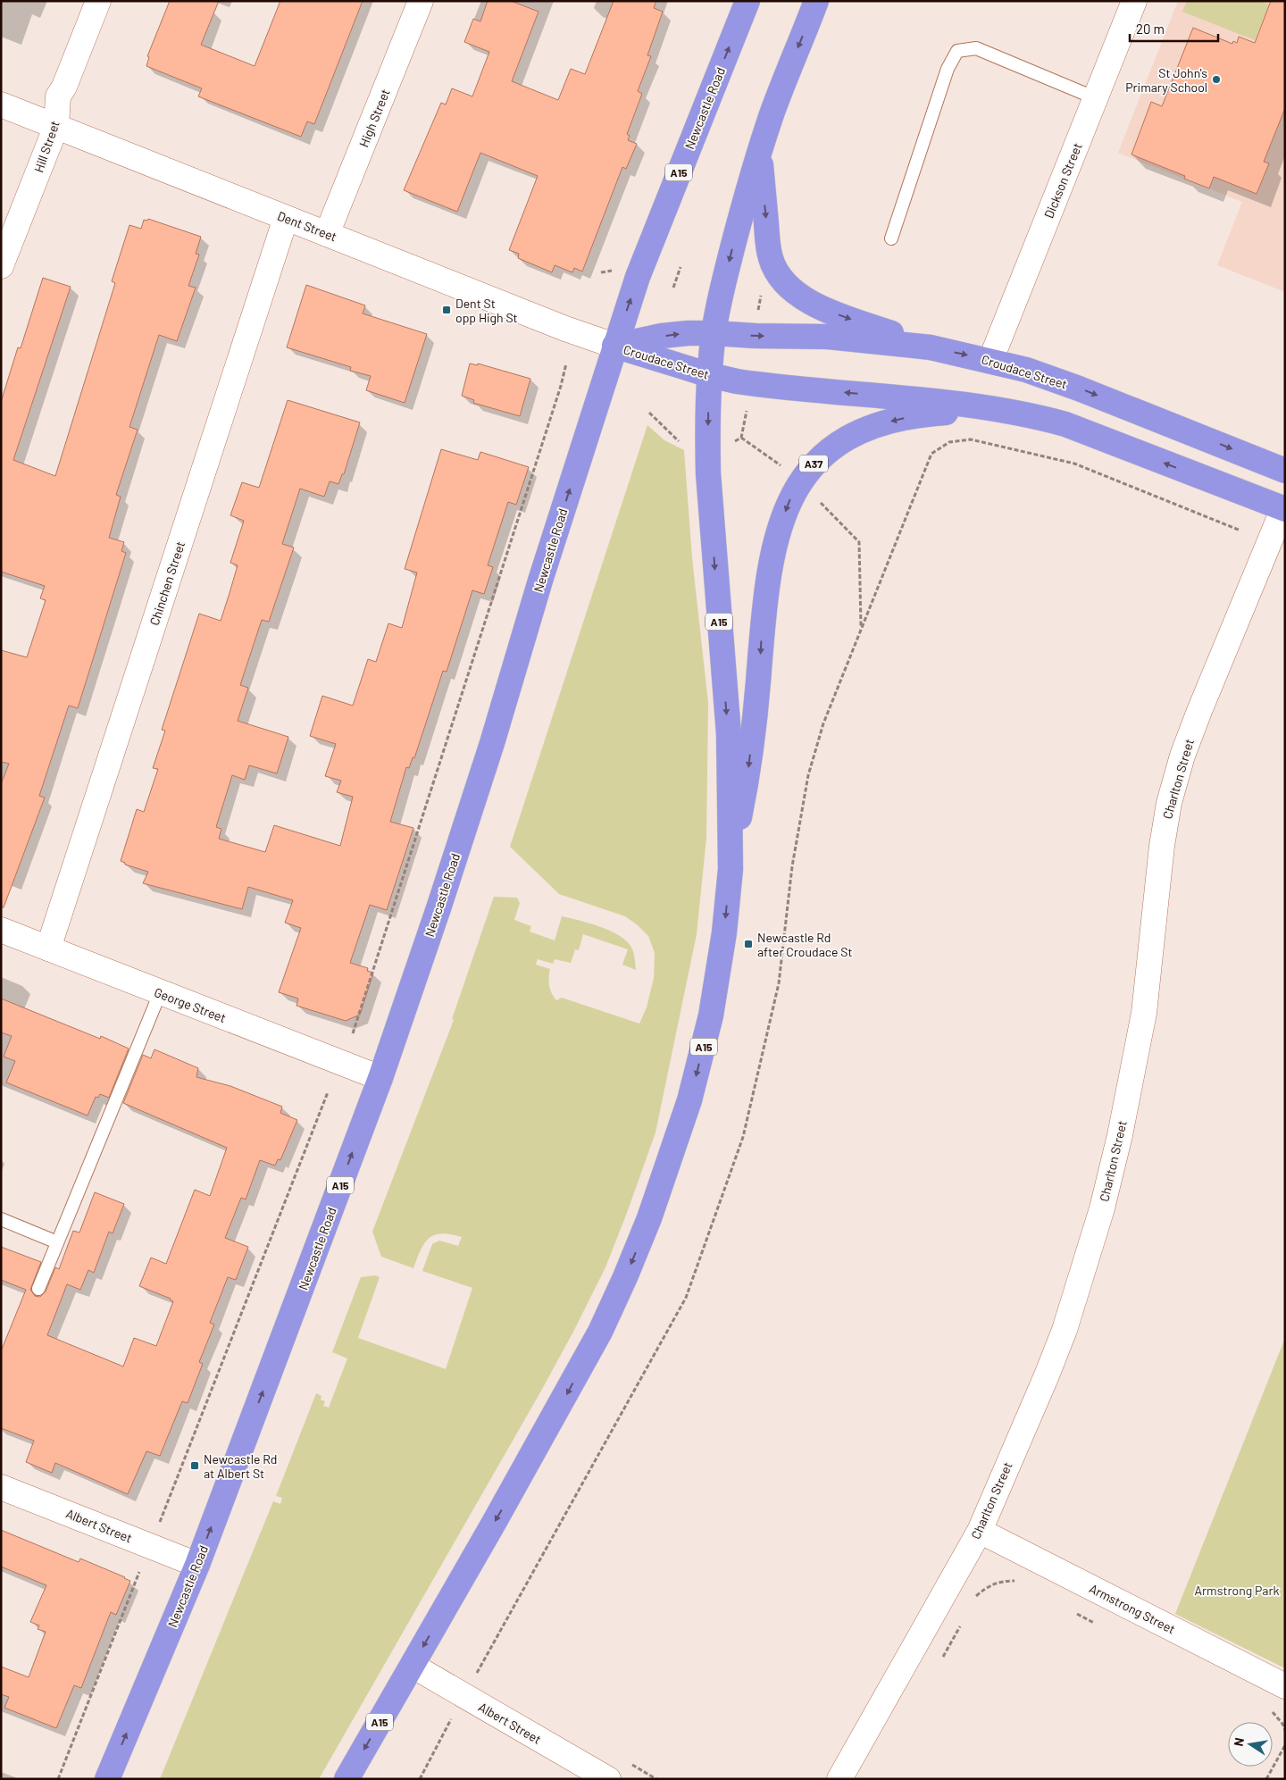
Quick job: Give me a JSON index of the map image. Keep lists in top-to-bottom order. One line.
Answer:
{"streets":{"highway":["Newcastle Road","A15","Croudace Street","A37"],"street":["High Street","Hill Street","Dickson Street","Dent Street","Chinchen Street","Charlton Street","George Street","Albert Street","Armstrong Street"]},"crossings":[["Newcastle Road","Dent Street"],["Newcastle Road","Croudace Street"],["Newcastle Road","George Street"],["Newcastle Road","Albert Street"],["High Street","Dent Street"],["Hill Street","Dent Street"],["A15","Croudace Street"],["A15","A37"],["A15","Albert Street"],["Dickson Street","Croudace Street"],["Dent Street","Croudace Street"],["Dent Street","Chinchen Street"],["Croudace Street","A37"],["Croudace Street","Charlton Street"],["Chinchen Street","George Street"],["Charlton Street","Armstrong Street"]],"parks":["Armstrong Park"],"places":{"other":["St John's Primary School"],"transit":["Dent St opp High St","Newcastle Rd after Croudace St","Newcastle Rd at Albert St"]},"scale_bar":"20 m","north":"left"}
